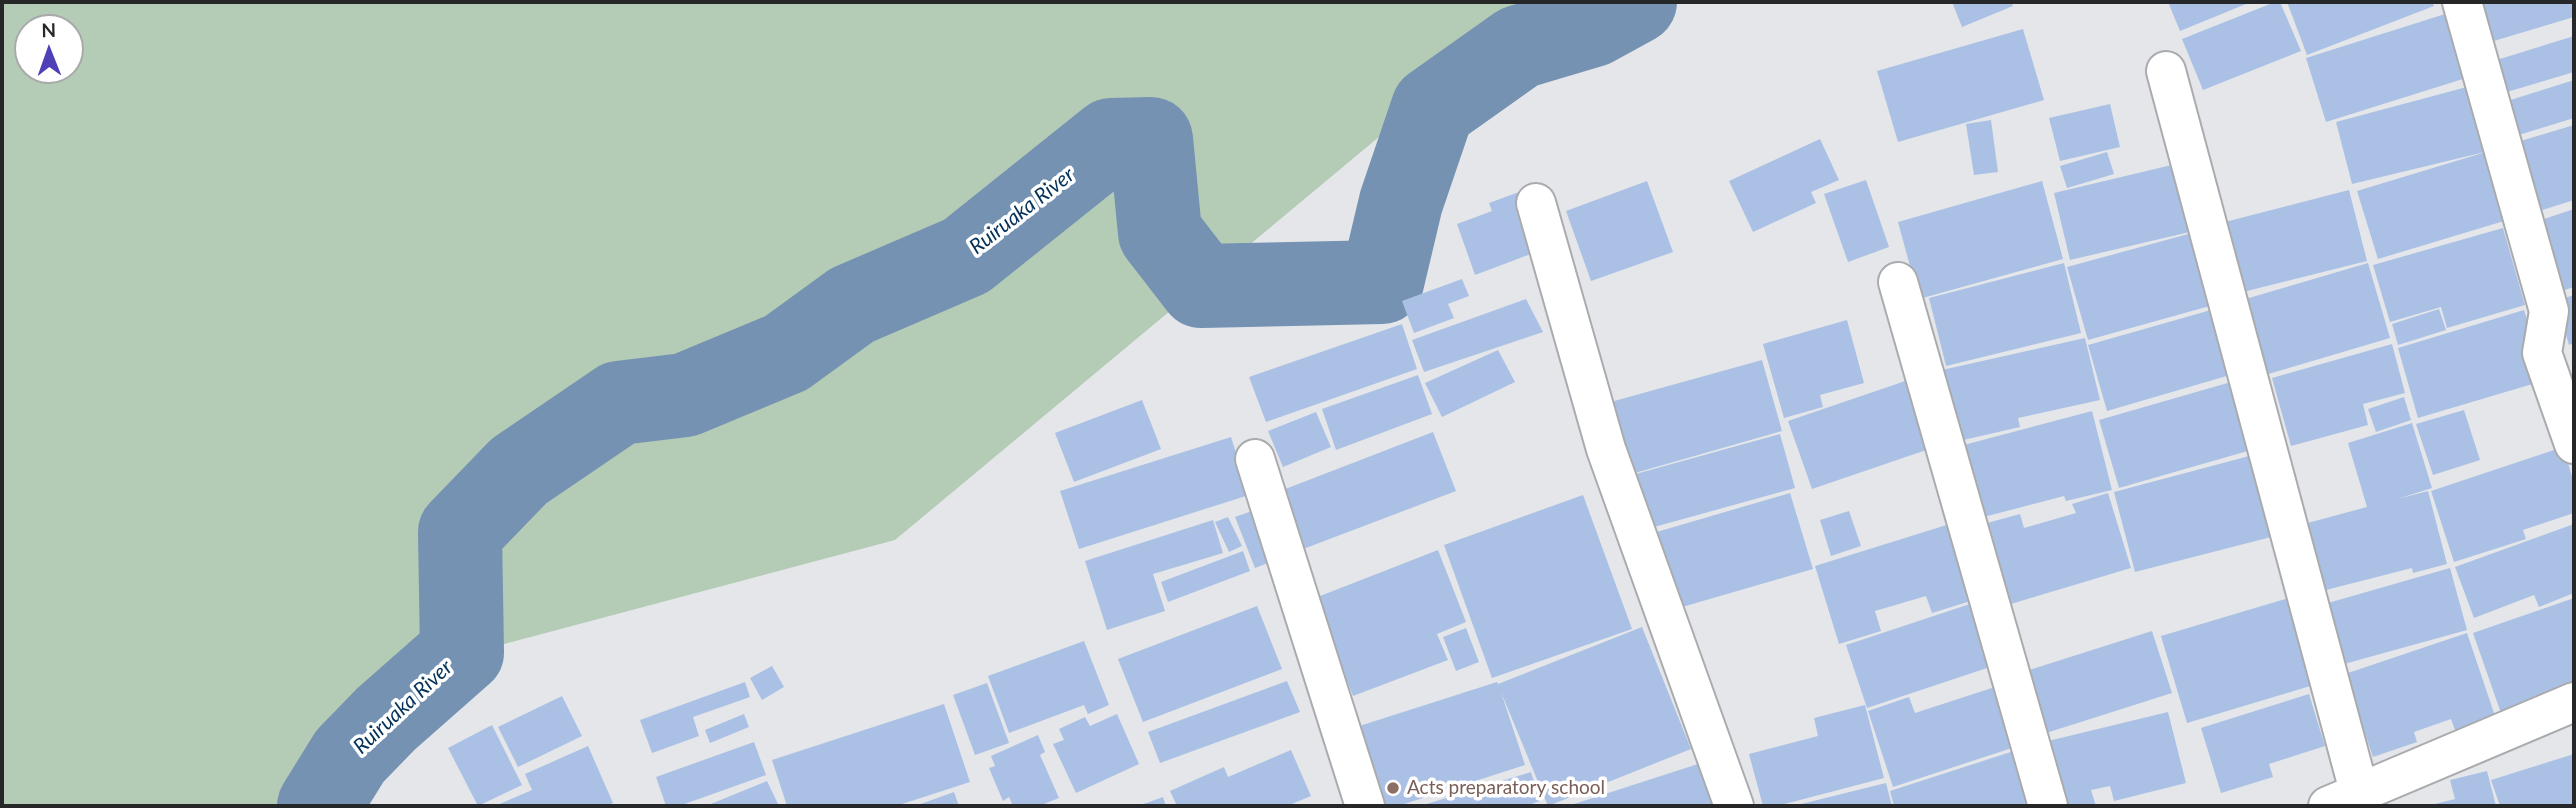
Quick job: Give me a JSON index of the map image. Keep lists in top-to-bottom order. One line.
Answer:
{"water":["Ruiruaka River"],"places":["Acts preparatory school"],"north":"top"}
